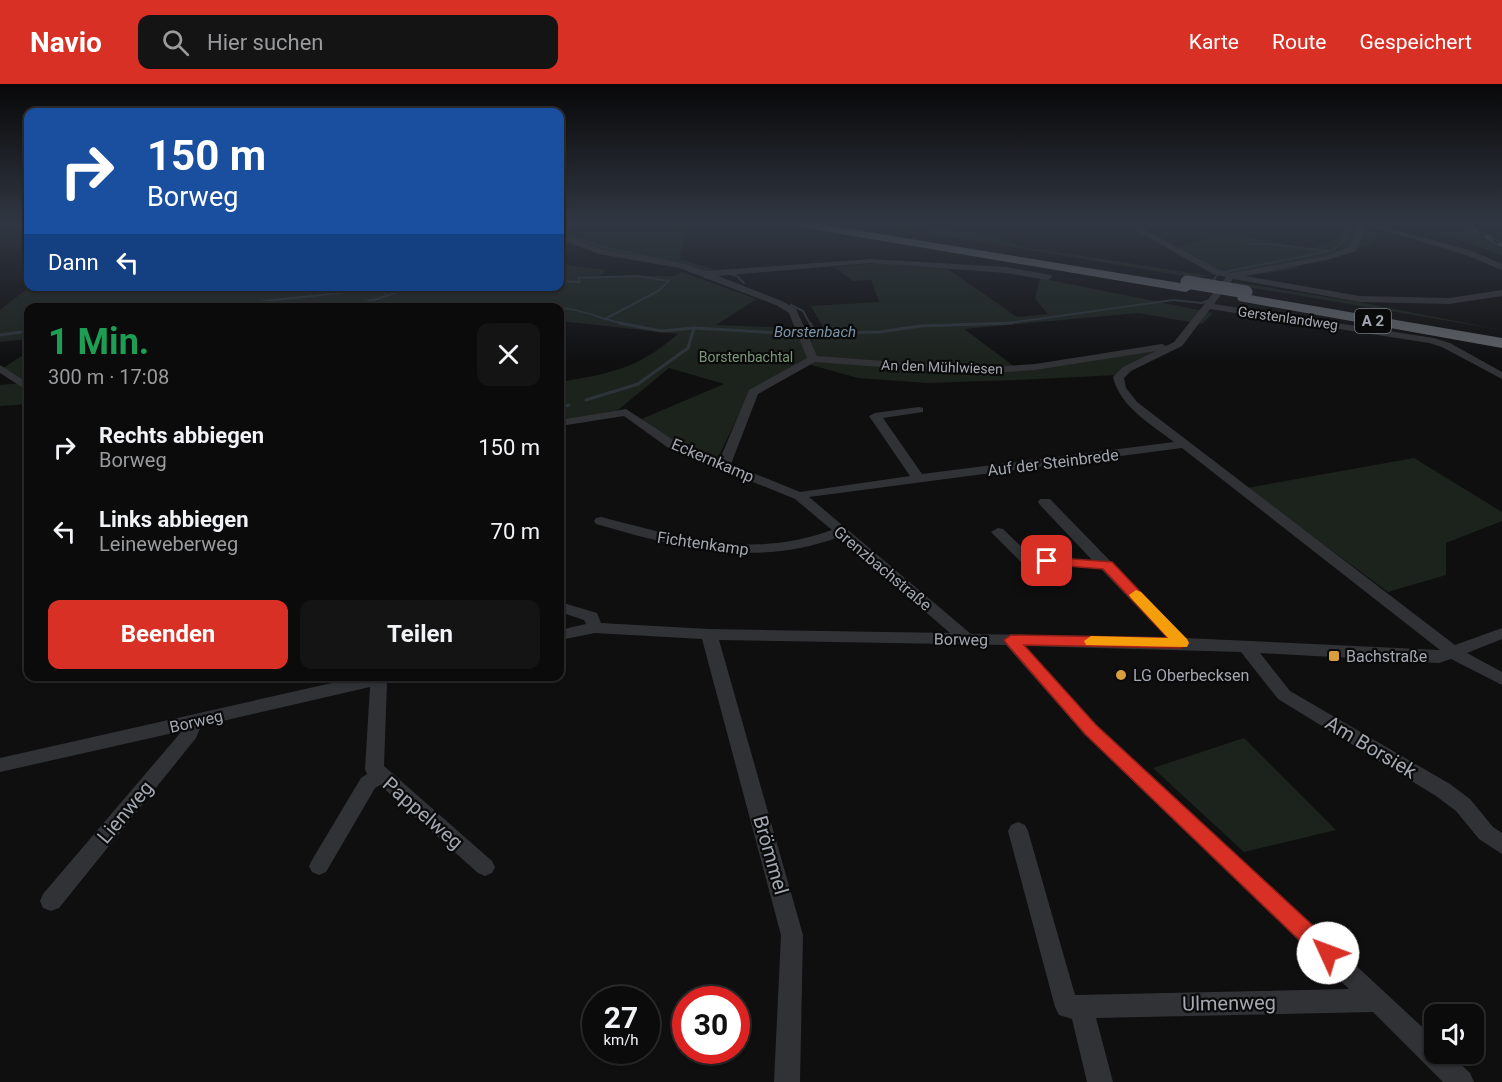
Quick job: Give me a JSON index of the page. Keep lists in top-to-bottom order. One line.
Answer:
{"streets":{"highway":["A 2"],"street":["Gerstenlandweg","An den Mühlwiesen","Eckernkamp","Auf der Steinbrede","Fichtenkamp","Grenzbachstraße","Borweg","Am Borsiek","Lienweg","Pappelweg","Brömmel","Ulmenweg"]},"crossings":[["Eckernkamp","Auf der Steinbrede"],["Eckernkamp","Grenzbachstraße"],["Auf der Steinbrede","Grenzbachstraße"],["Fichtenkamp","Grenzbachstraße"],["Grenzbachstraße","Borweg"],["Borweg","Am Borsiek"],["Borweg","Lienweg"],["Borweg","Brömmel"]],"water":["Borstenbach"],"parks":["Borstenbachtal"],"places":{"transit":["Bachstraße"],"other":["LG Oberbecksen"]},"page":{"header":"Navio","search":"Hier suchen","nav":["Karte","Route","Gespeichert"],"turn":["150 m","Borweg"],"then":"Dann","heading":["1 Min.","300 m · 17:08"],"list":[{"name":"Rechts abbiegen","note":"Borweg","value":"150 m"},{"name":"Links abbiegen","note":"Leineweberweg","value":"70 m"}],"buttons":["Beenden","Teilen"],"speed":"27 km/h","limit":"30"}}
